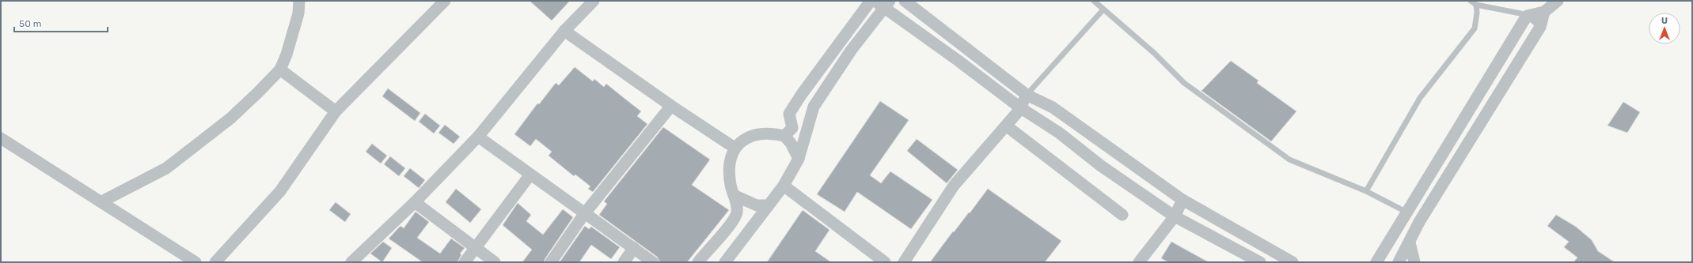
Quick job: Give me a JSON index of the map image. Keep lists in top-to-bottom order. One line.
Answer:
{"scale_bar":"50 m","north":"top"}
